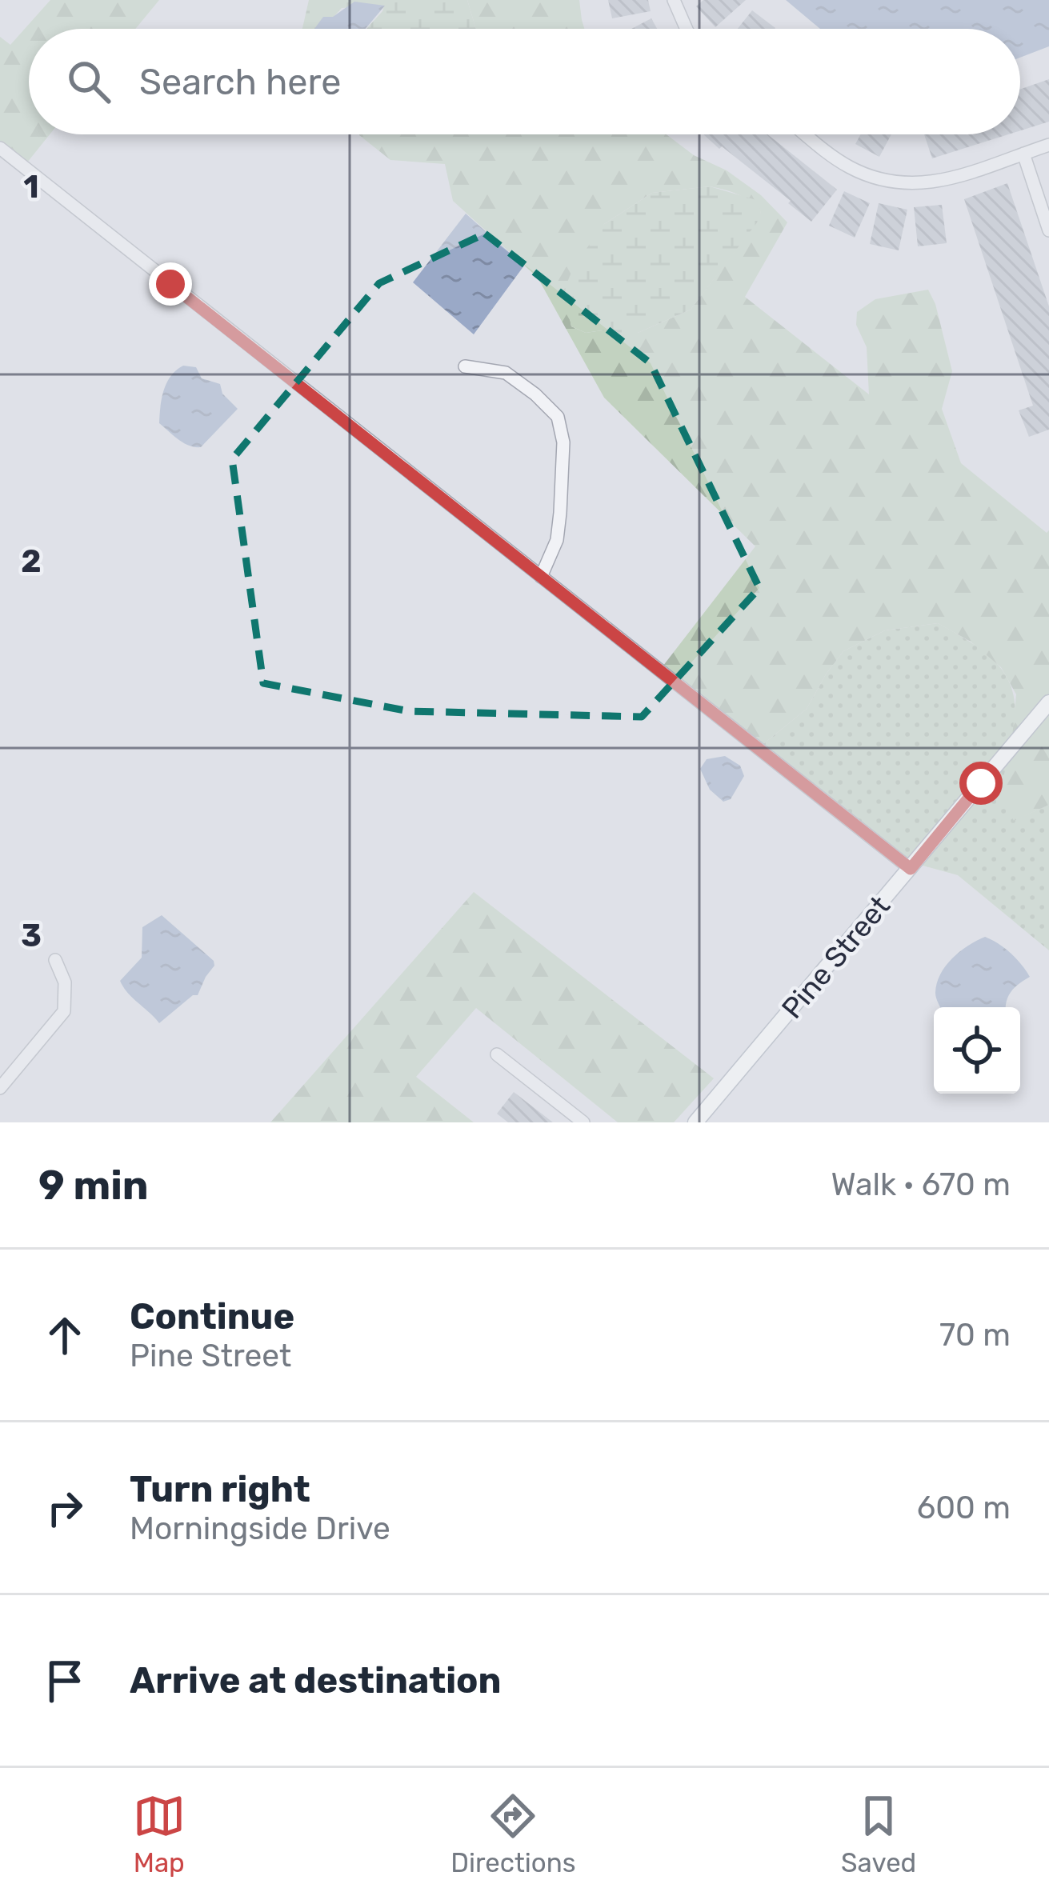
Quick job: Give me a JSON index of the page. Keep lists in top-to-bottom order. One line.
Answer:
{"streets":{"main road":["Pine Street"]},"page":{"search":"Search here","heading":["9 min","Walk · 670 m"],"list":[["Continue","Pine Street","70 m"],["Turn right","Morningside Drive","600 m"],"Arrive at destination"],"nav":["Map","Directions","Saved"]},"grid":{"rows":["1","2","3"]}}
